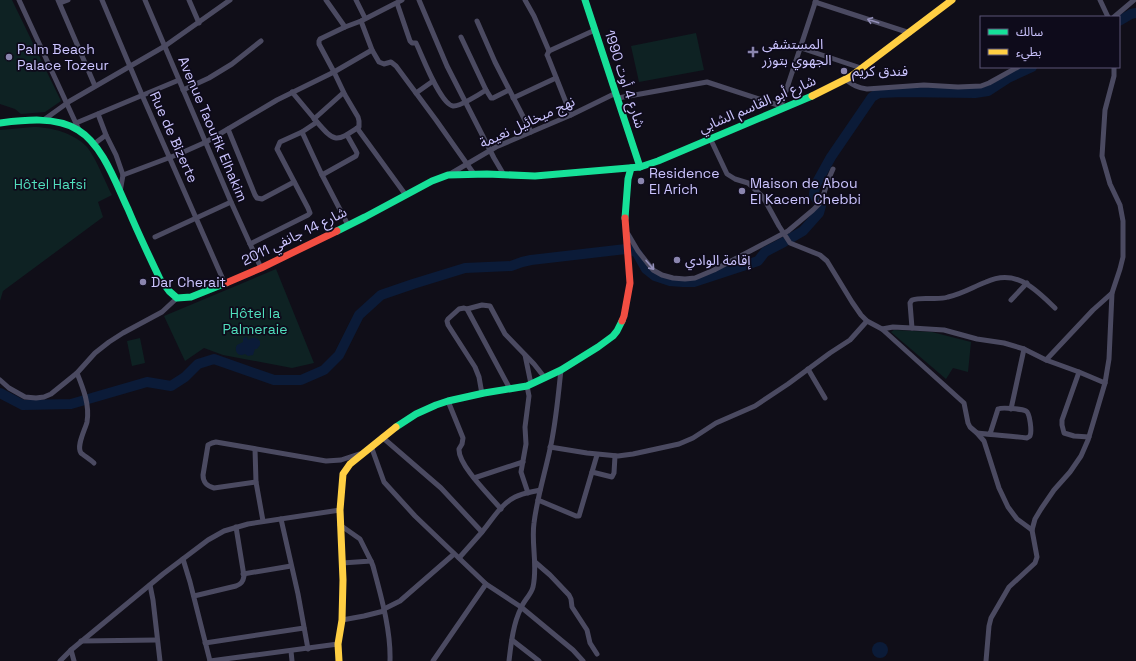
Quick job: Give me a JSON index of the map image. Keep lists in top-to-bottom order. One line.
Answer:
{"streets":{"main road":["شارع 4 أوت 1990","شارع أبو القاسم الشابي","شارع 14 جانفي 2011"],"street":["نهج ميخائيل نعيمة","Avenue Taoufik Elhakim","Rue de Bizerte"]},"crossings":[["شارع 4 أوت 1990","شارع أبو القاسم الشابي"],["شارع 4 أوت 1990","نهج ميخائيل نعيمة"],["شارع 4 أوت 1990","شارع 14 جانفي 2011"],["شارع أبو القاسم الشابي","نهج ميخائيل نعيمة"],["شارع أبو القاسم الشابي","شارع 14 جانفي 2011"],["نهج ميخائيل نعيمة","شارع 14 جانفي 2011"],["Avenue Taoufik Elhakim","شارع 14 جانفي 2011"],["Rue de Bizerte","شارع 14 جانفي 2011"]],"parks":["Hôtel Hafsi","Hôtel la Palmeraie"],"places":{"health":["المستشفى الجهوي بتوزر"],"other":["Palm Beach Palace Tozeur","فندق كريم","Residence El Arich","Maison de Abou El Kacem Chebbi","إقامة الوادي","Dar Cherait"]},"legend":["سالك","بطيء"]}
